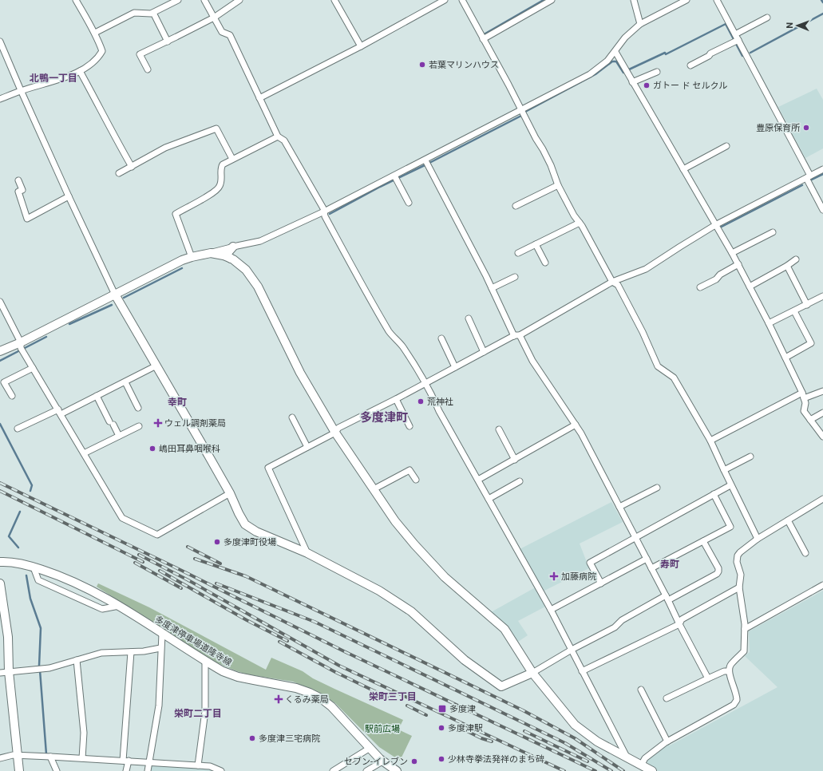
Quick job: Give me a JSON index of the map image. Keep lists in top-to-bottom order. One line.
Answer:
{"streets":{"street":["多度津停車場道隆寺線"]},"districts":["北鴨一丁目","幸町","多度津町","寿町","栄町三丁目","栄町二丁目"],"parks":["駅前広場"],"places":{"other":["若葉マリンハウス","ガトー ド セルクル","豊原保育所","荒神社","嶋田耳鼻咽喉科","多度津町役場","多度津駅","多度津三宅病院","少林寺拳法発祥のまち碑","セブン-イレブン"],"health":["ウェル調剤薬局","加藤病院","くるみ薬局"],"transit":["多度津"]},"north":"left"}
